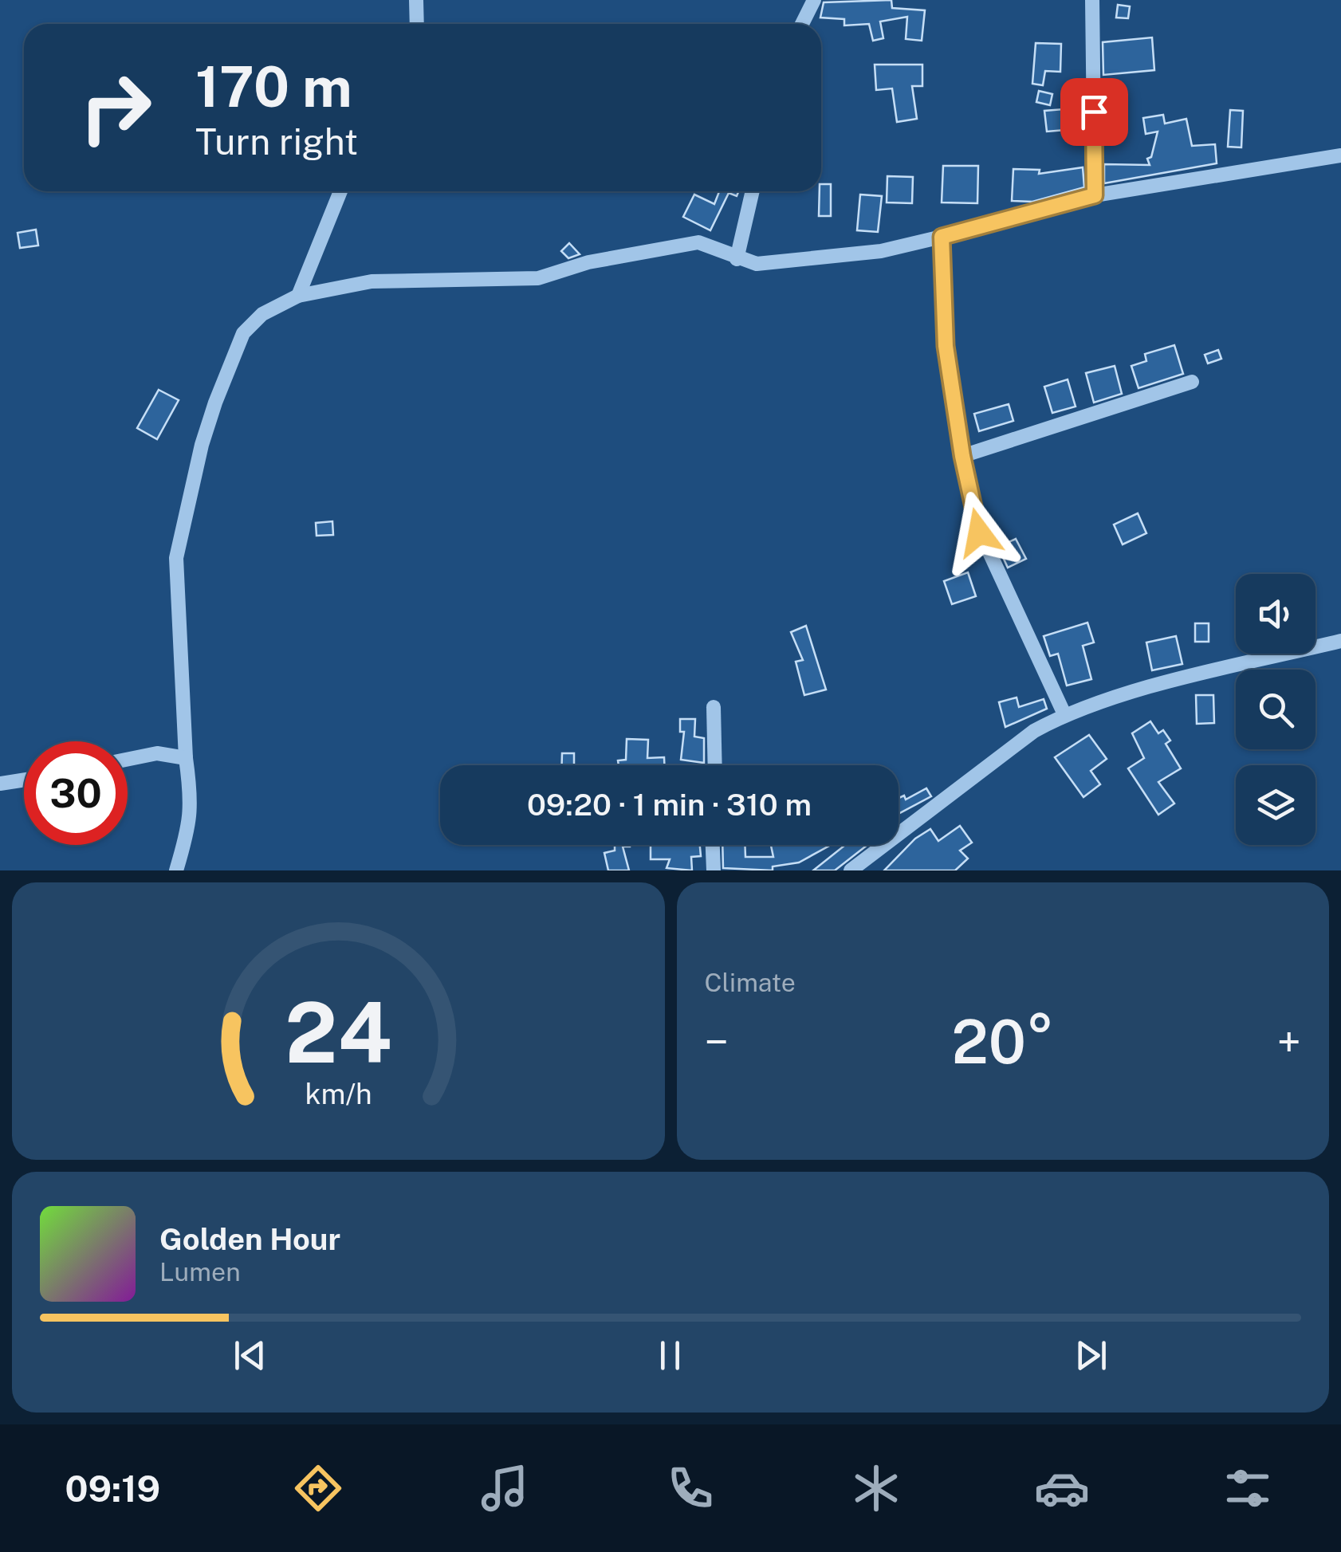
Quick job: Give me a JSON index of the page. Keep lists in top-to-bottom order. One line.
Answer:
{"page":{"turn":["170 m","Turn right"],"limit":"30","trip":"09:20 · 1 min · 310 m","tile":"Climate","heat":["−","20°","+"],"song":["Golden Hour","Lumen"],"tabs":"09:19","gauge":["24","km/h"]}}
